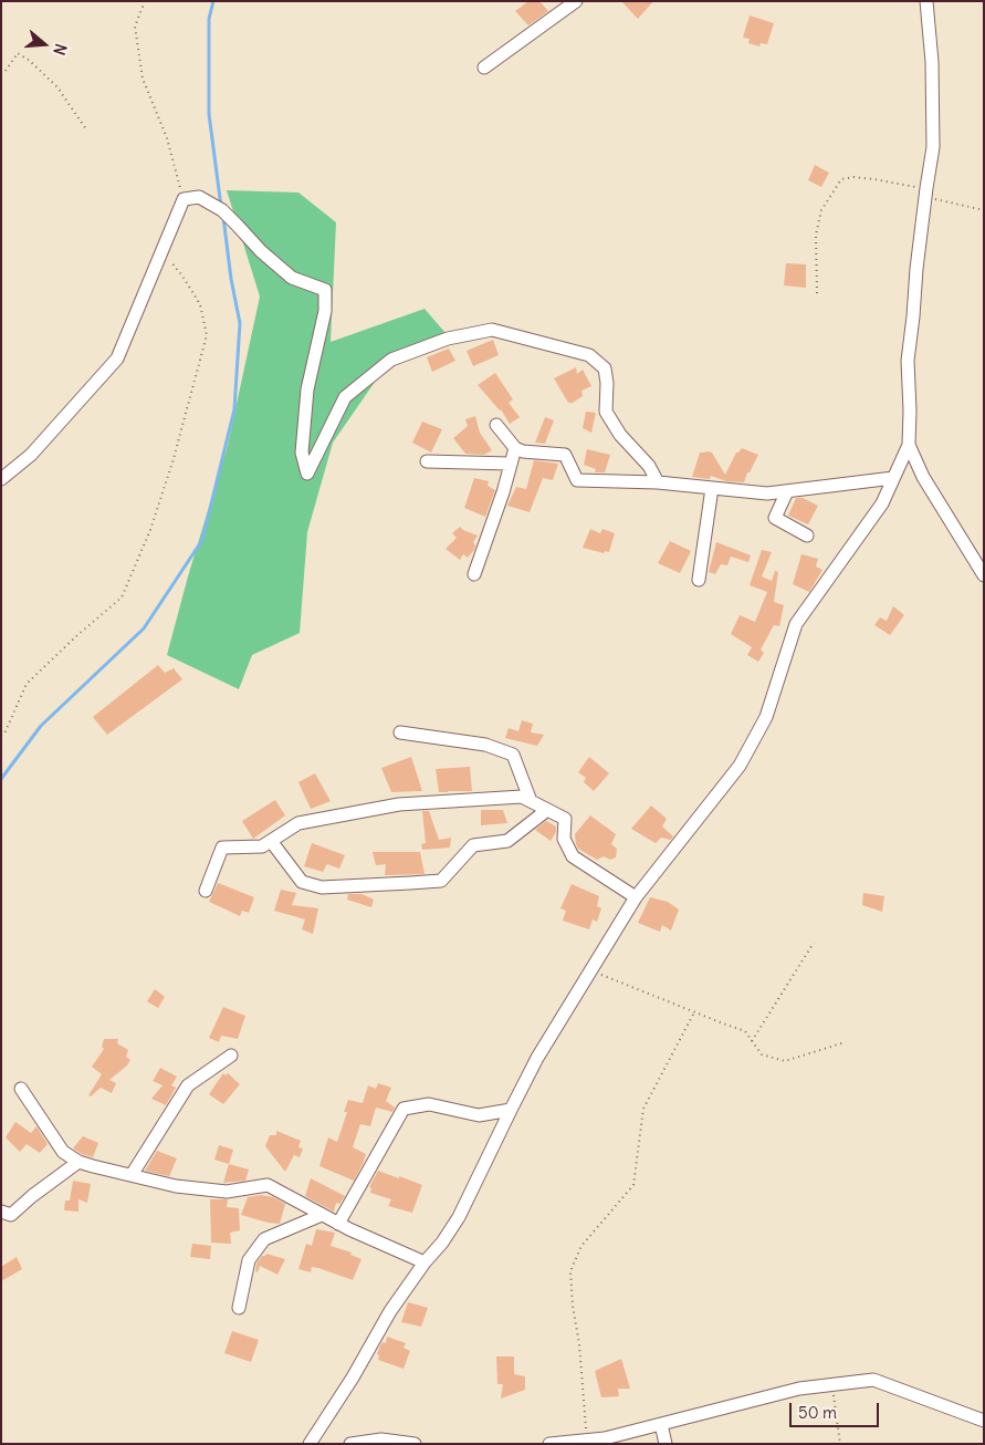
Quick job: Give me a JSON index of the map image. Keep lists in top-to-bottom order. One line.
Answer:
{"scale_bar":"50 m","north":"right"}
